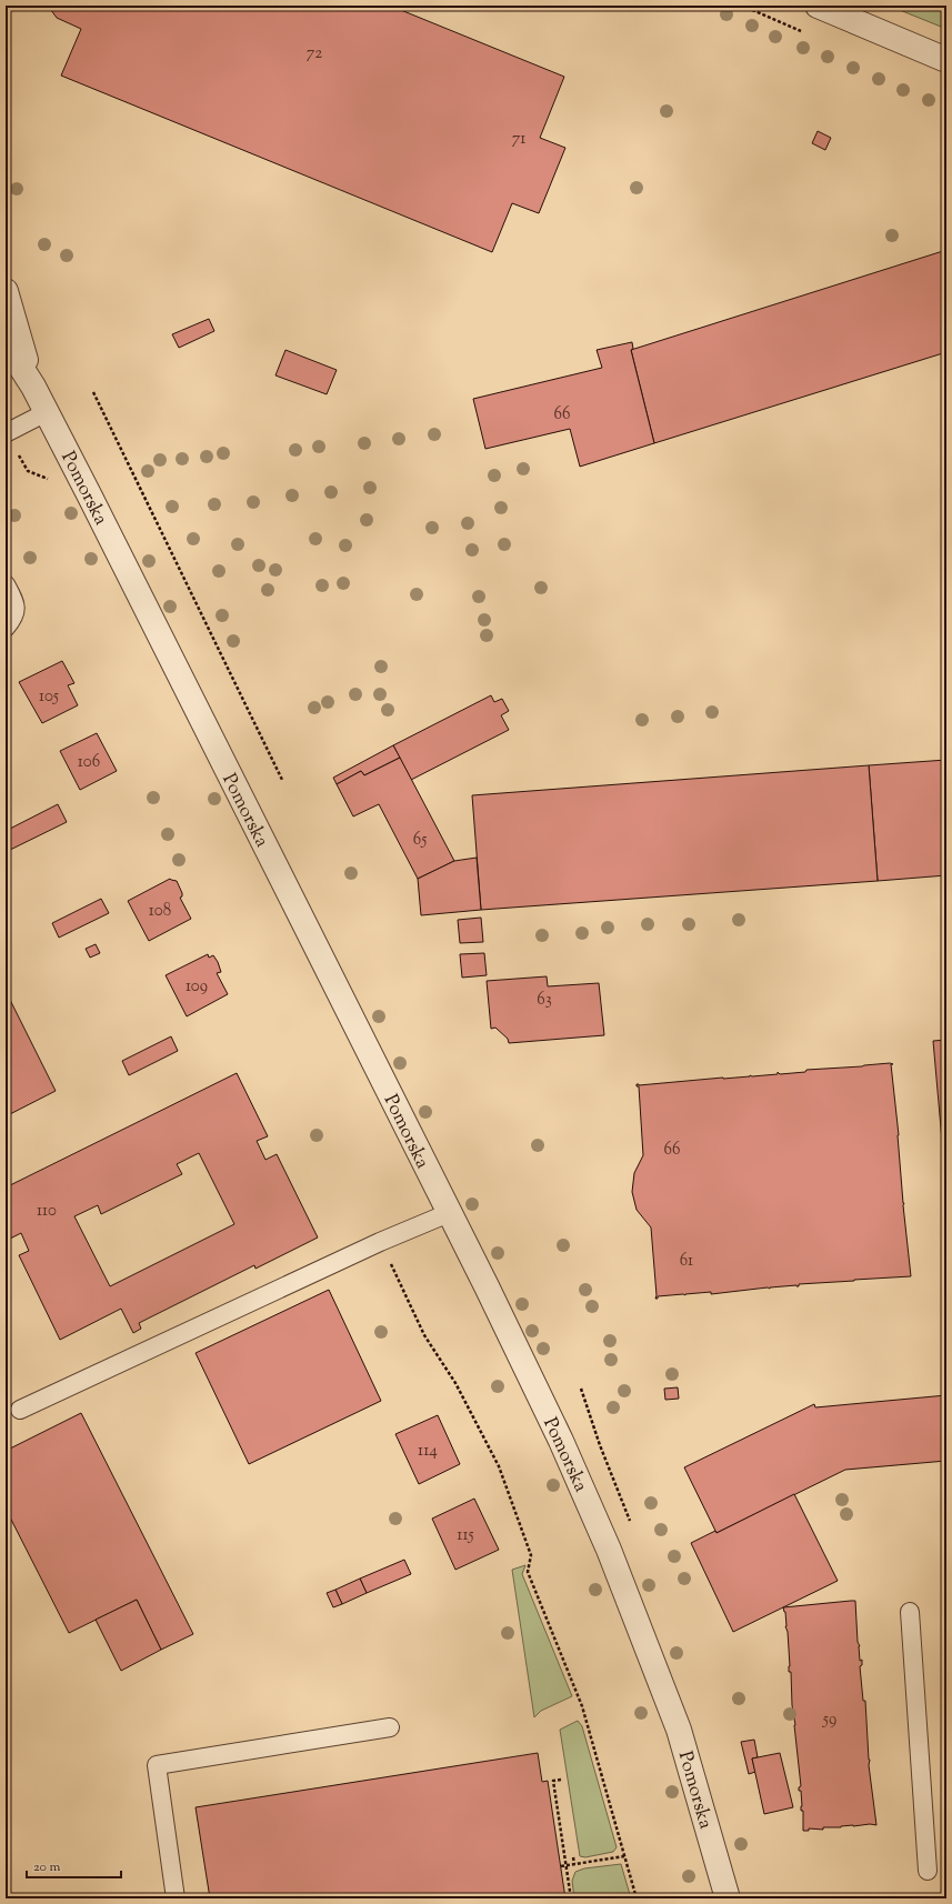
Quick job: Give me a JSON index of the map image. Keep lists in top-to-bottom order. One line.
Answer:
{"streets":{"street":["Pomorska"]},"house_numbers":["72","71","66","105","106","65","108","109","63","66","110","61","114","115","59"],"scale_bar":"20 m"}
